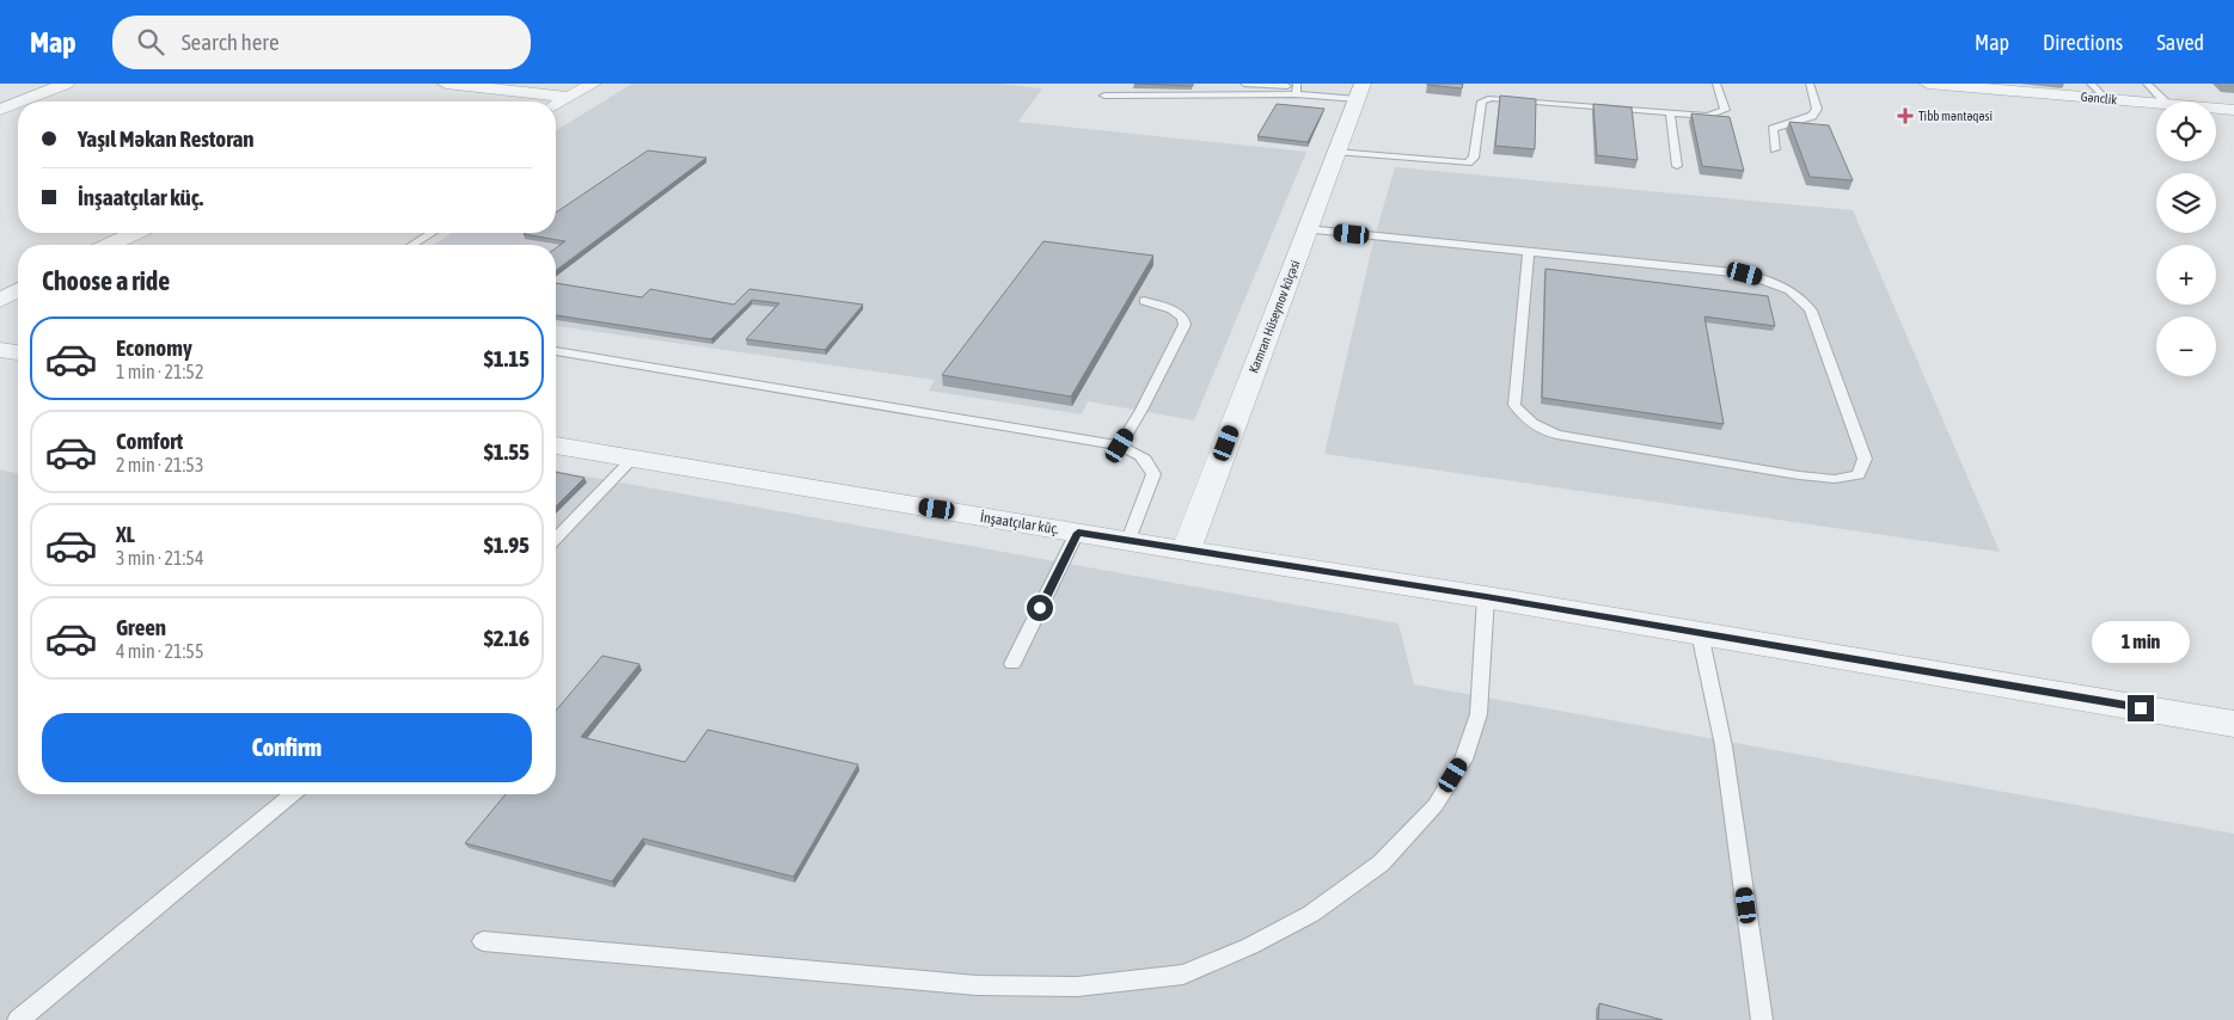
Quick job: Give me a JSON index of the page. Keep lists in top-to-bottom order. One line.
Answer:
{"streets":{"street":["Gənclik","Kamran Hüseynov küçəsi","İnşaatçılar küç."]},"crossings":[["Kamran Hüseynov küçəsi","İnşaatçılar küç."]],"places":{"health":["Tibb məntəqəsi"]},"page":{"header":"Map","search":"Search here","nav":["Map","Directions","Saved"],"map_buttons":["+","−"],"banner":["Yaşıl Məkan Restoran","İnşaatçılar küç."],"heading":"Choose a ride","list":[{"name":"Economy","note":"1 min · 21:52","value":"$1.15"},{"name":"Comfort","note":"2 min · 21:53","value":"$1.55"},{"name":"XL","note":"3 min · 21:54","value":"$1.95"},{"name":"Green","note":"4 min · 21:55","value":"$2.16"}],"bubble":"1 min","buttons":"Confirm"}}
